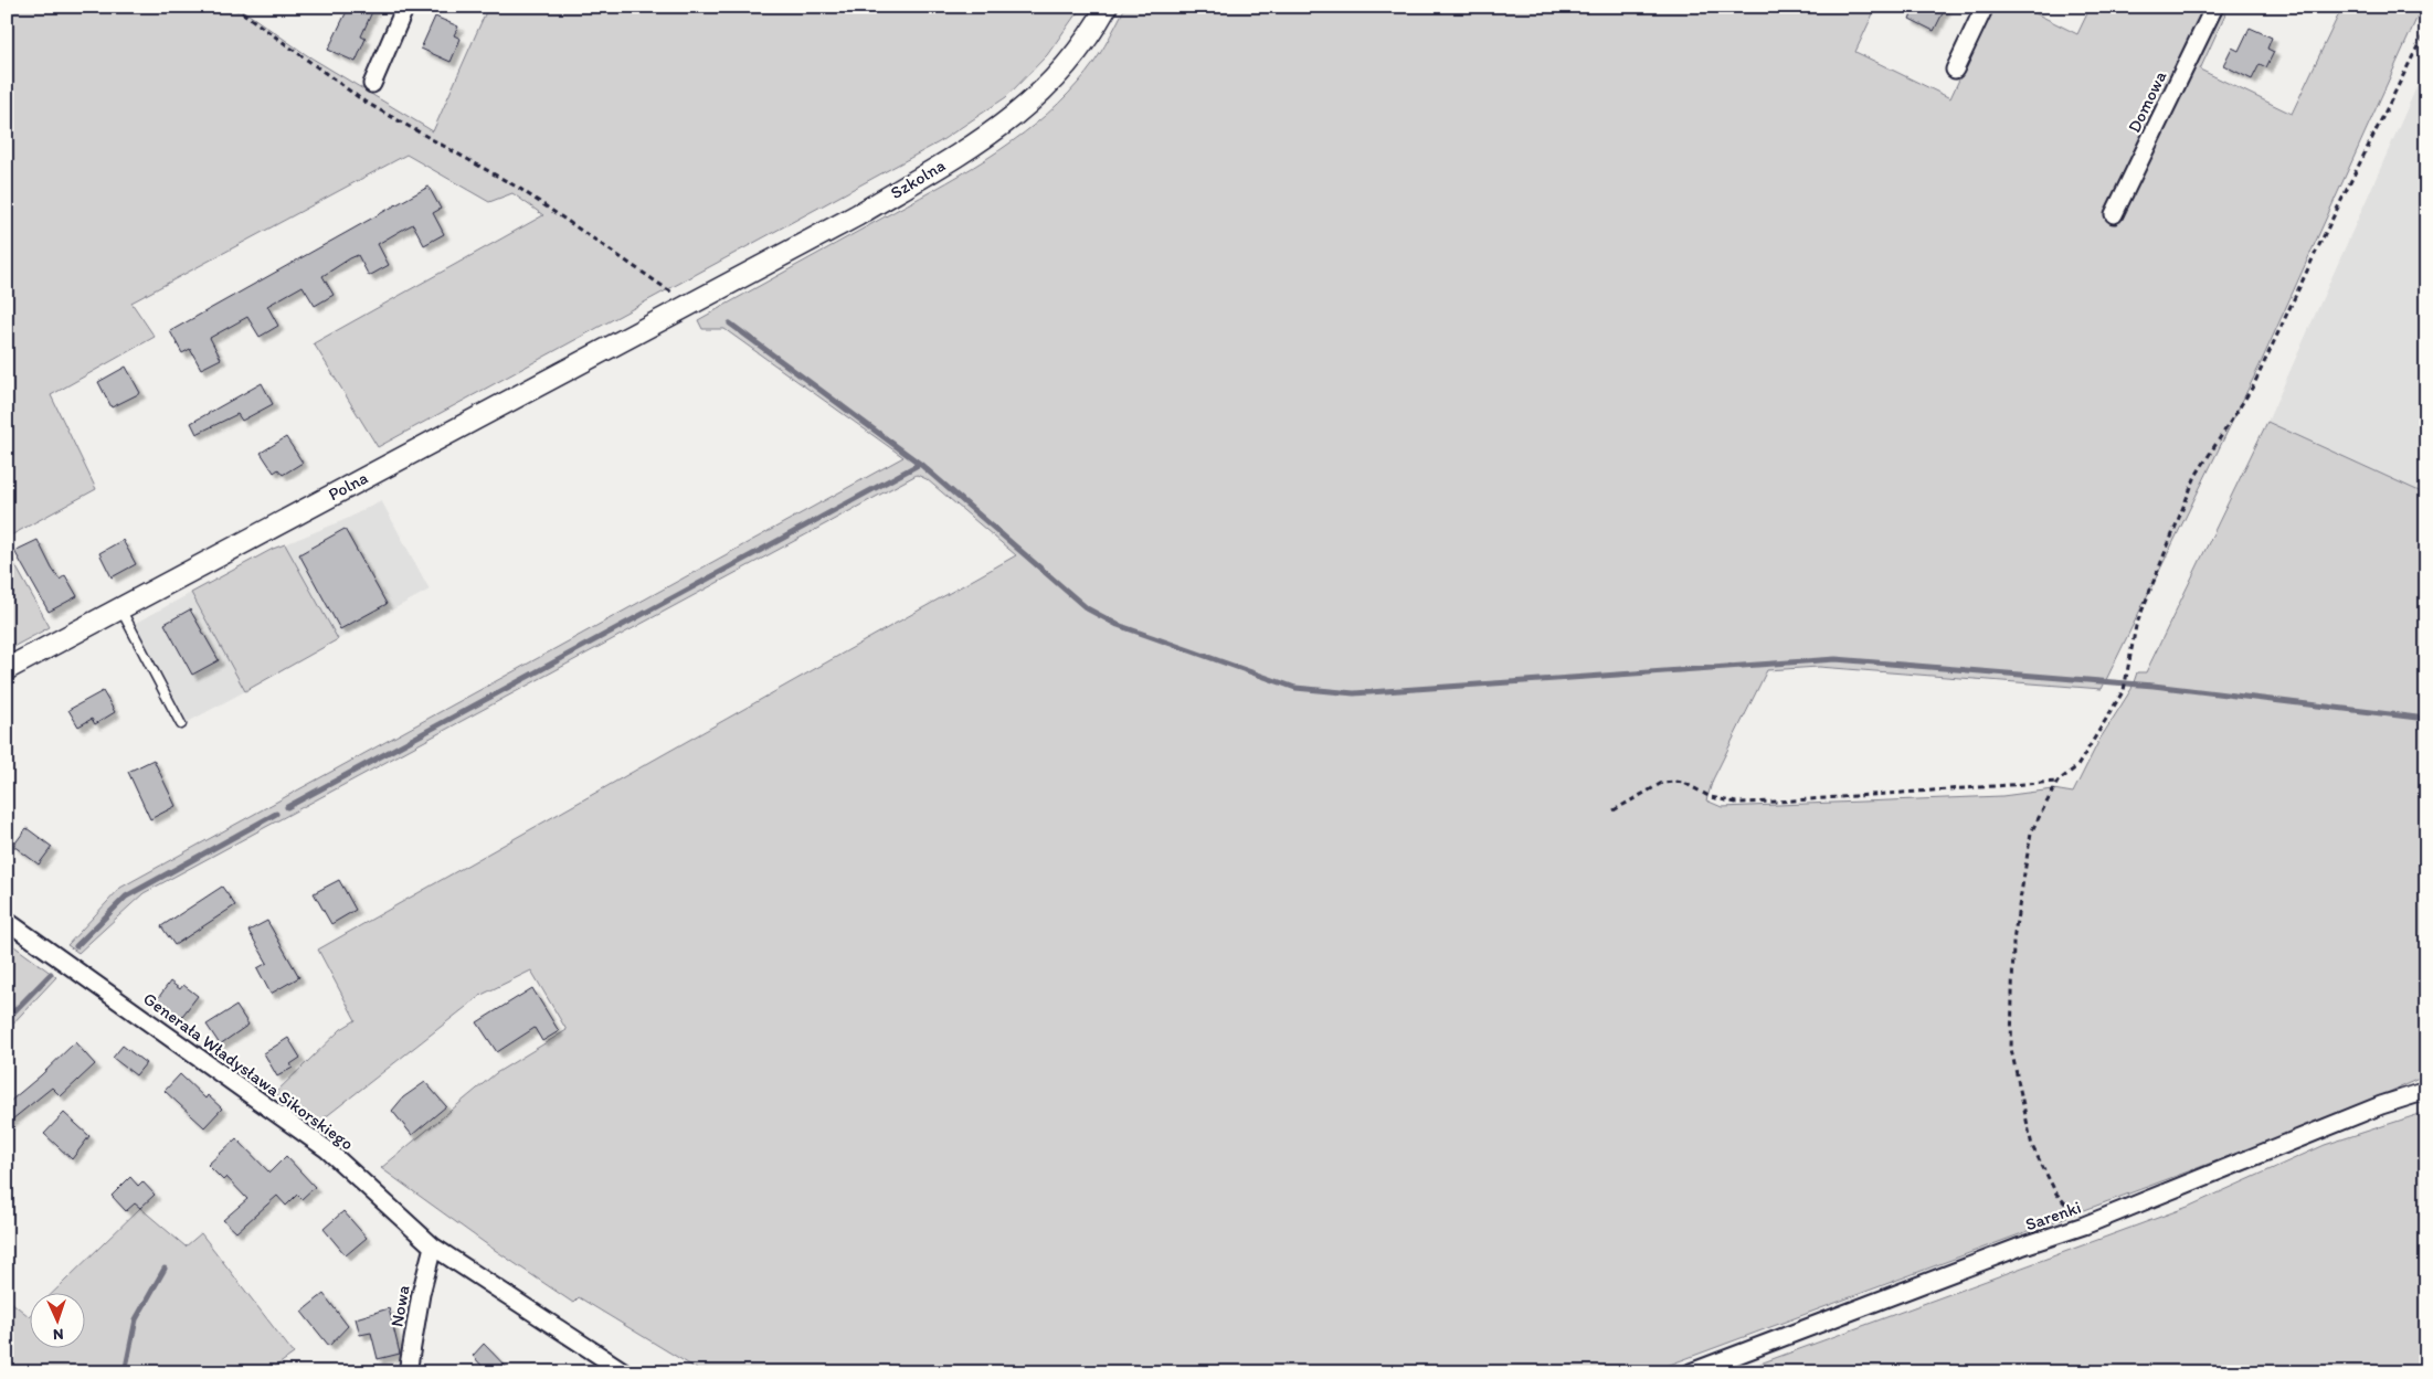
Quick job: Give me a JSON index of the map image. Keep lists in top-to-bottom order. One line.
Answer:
{"streets":{"street":["Domowa","Szkolna","Polna","Generała Władysława Sikorskiego","Sarenki","Nowa"]},"crossings":[["Szkolna","Polna"],["Generała Władysława Sikorskiego","Nowa"]],"north":"bottom"}
